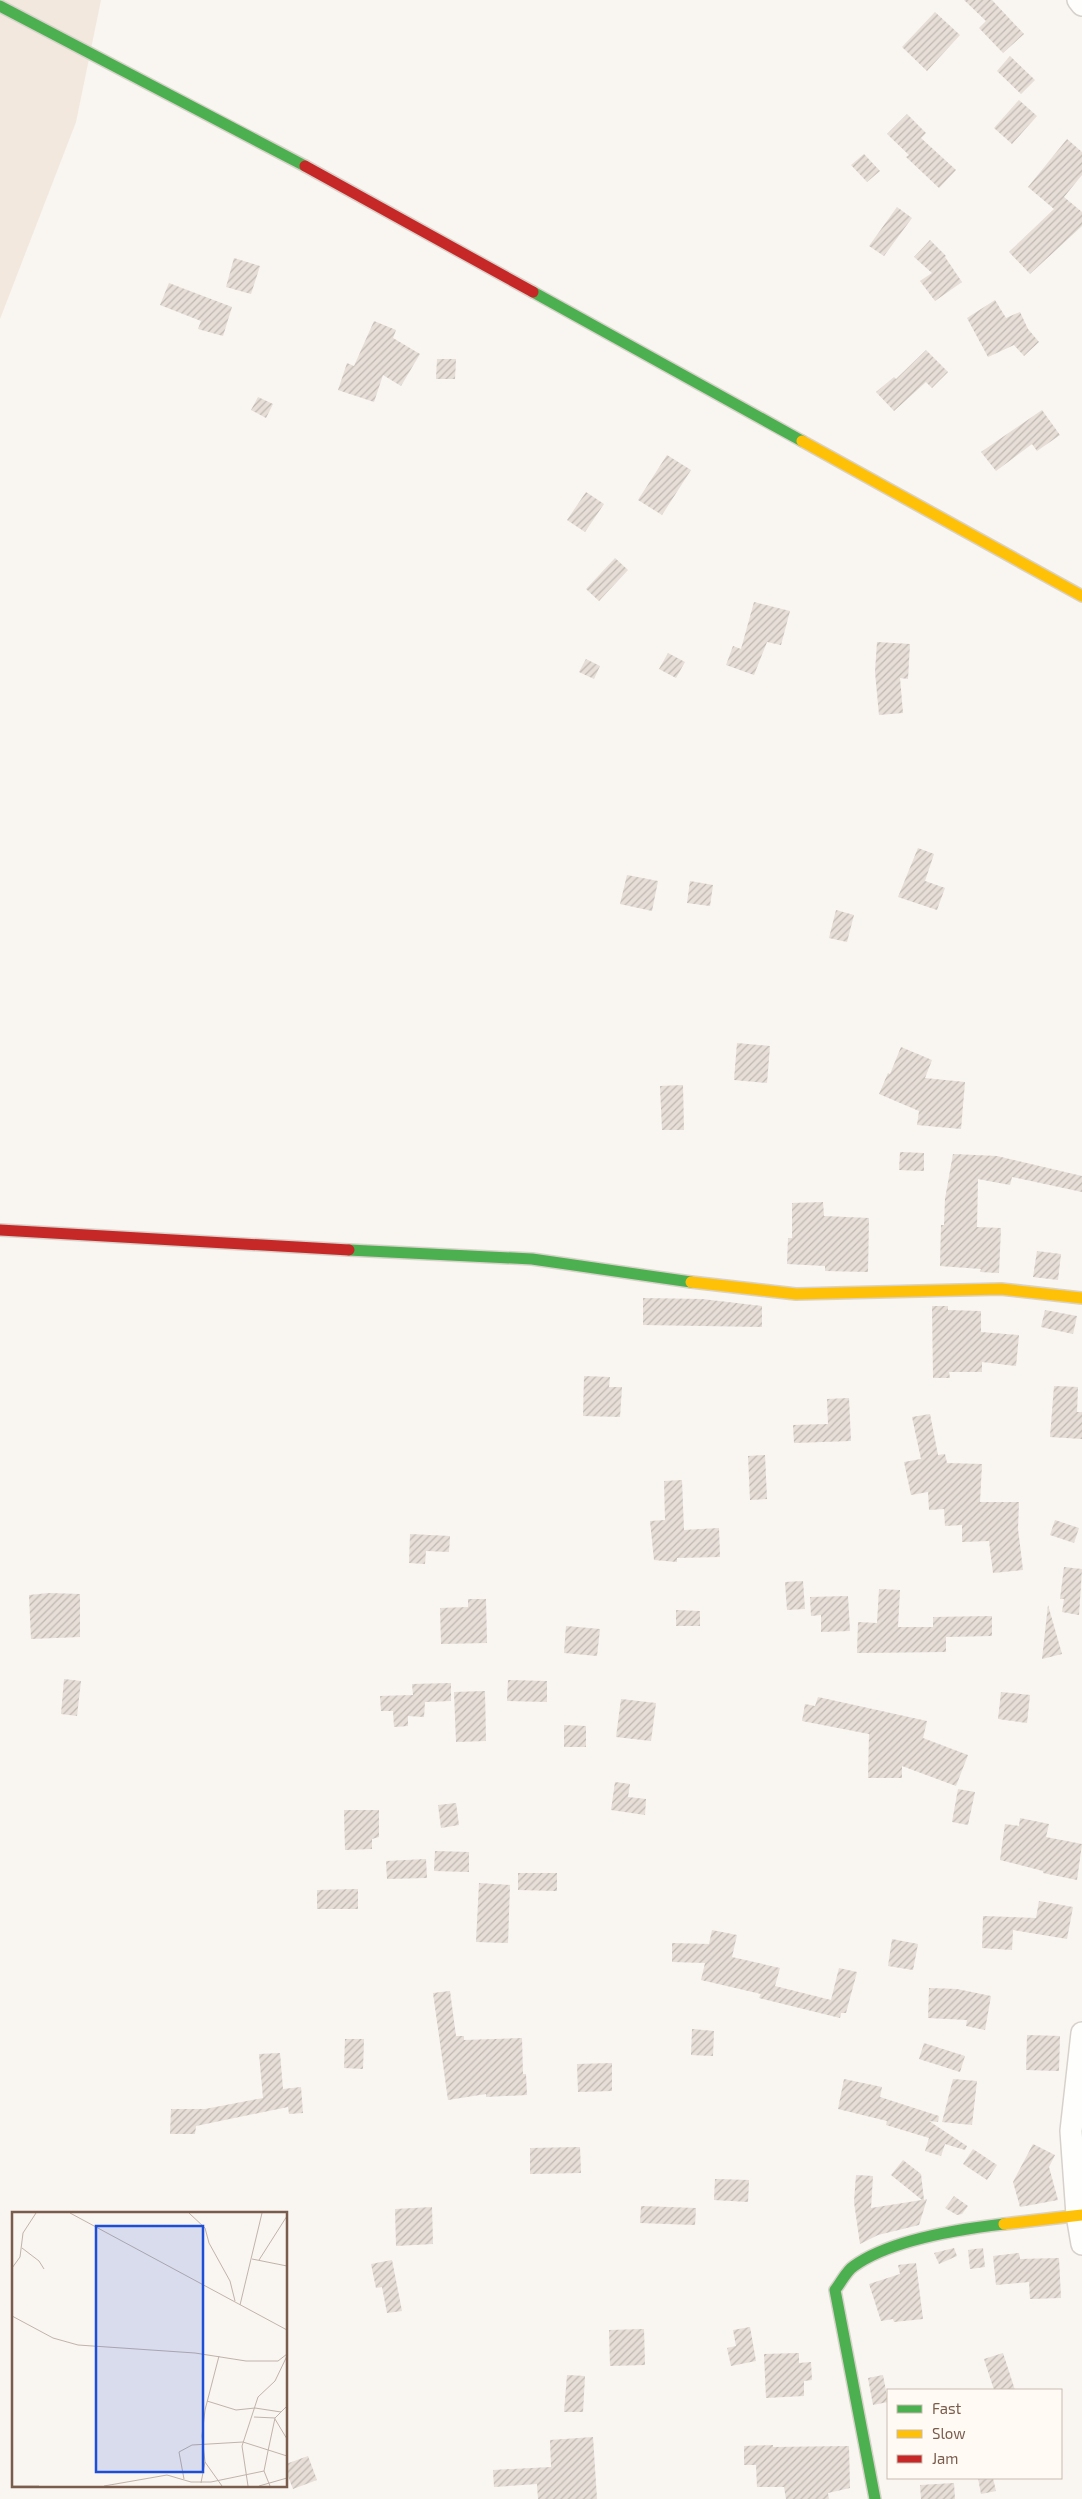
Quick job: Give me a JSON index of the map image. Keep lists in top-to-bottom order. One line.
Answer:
{"legend":["Fast","Slow","Jam"]}
